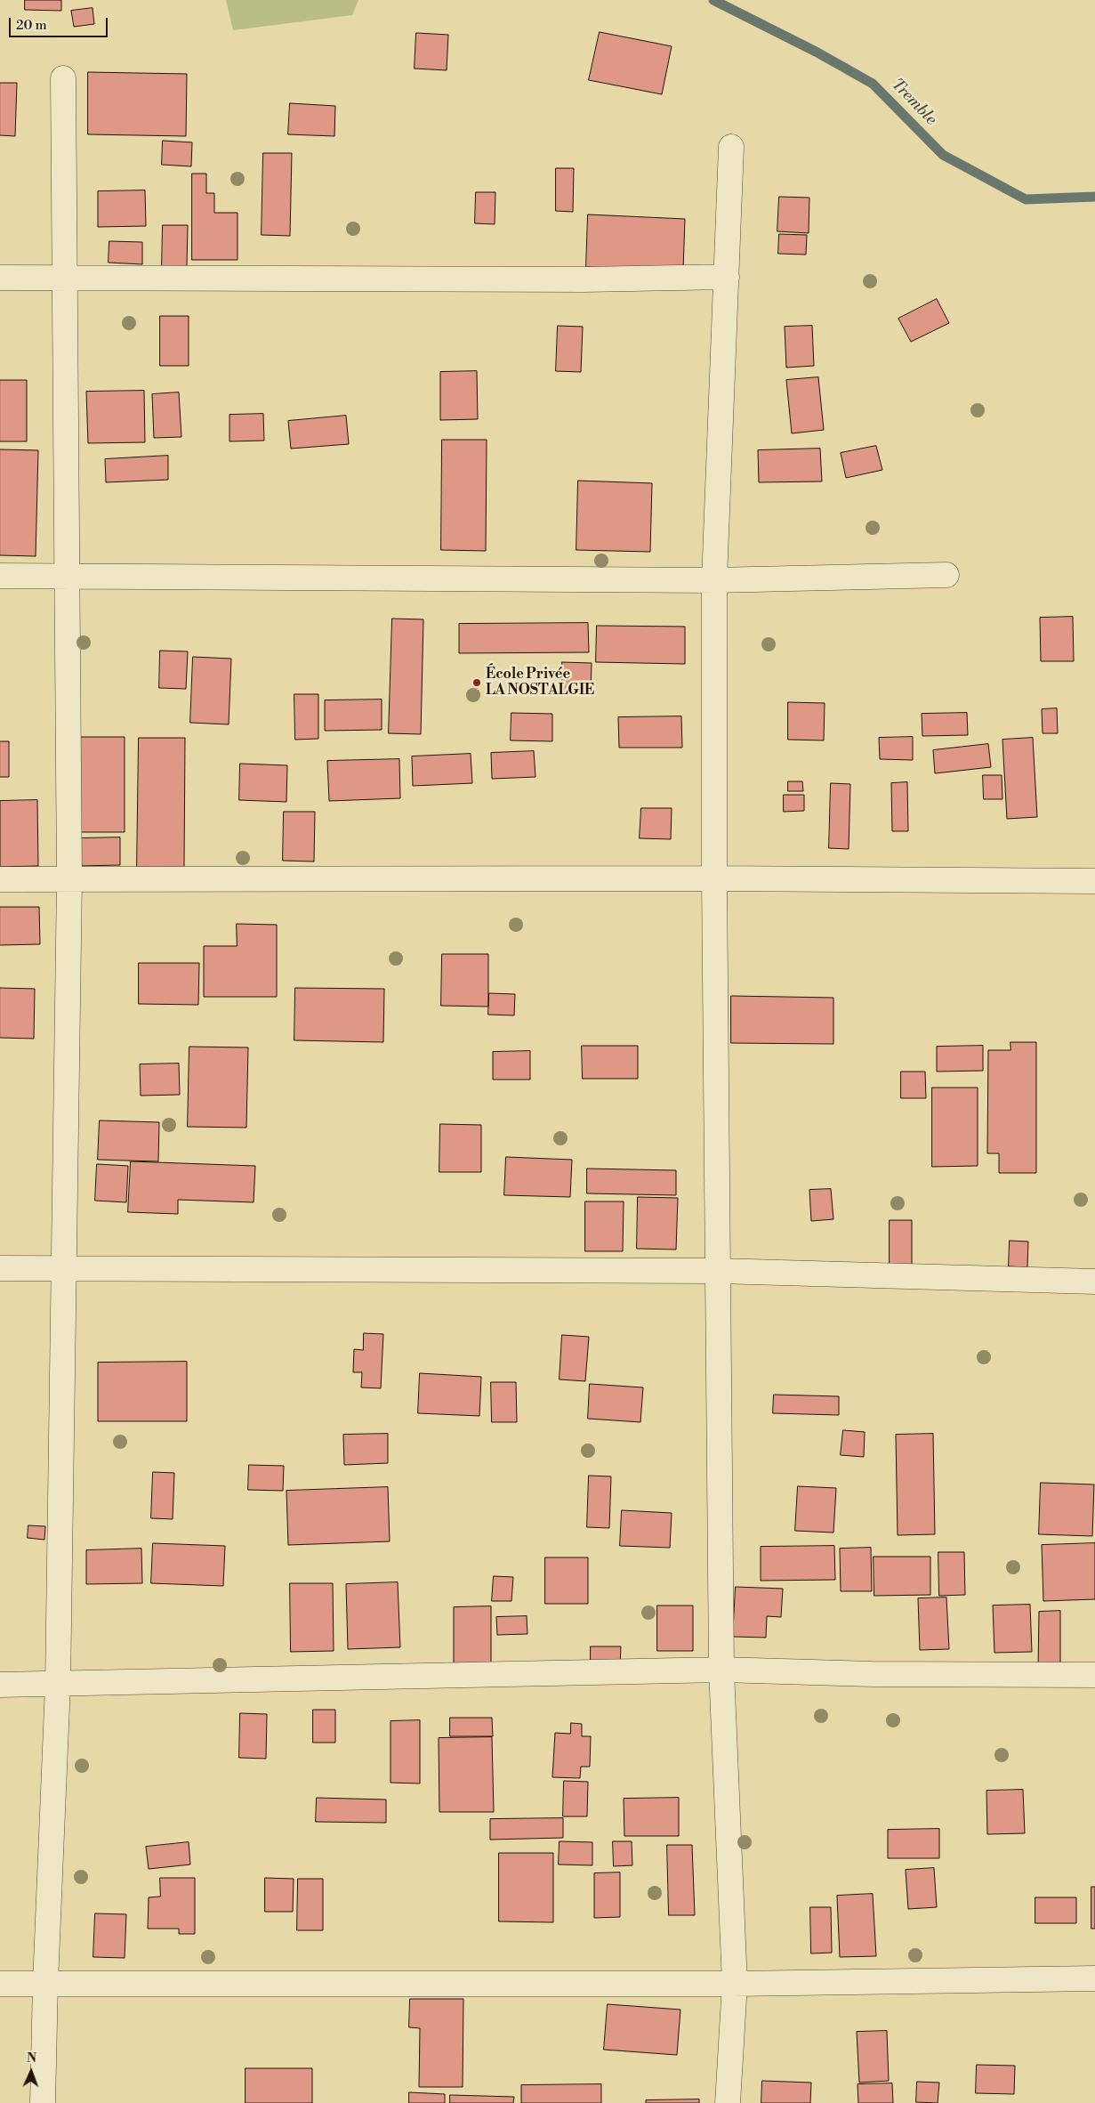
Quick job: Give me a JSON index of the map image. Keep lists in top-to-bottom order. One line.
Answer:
{"water":["Tremble"],"places":["École Privée LA NOSTALGIE"],"scale_bar":"20 m","north":"top"}
